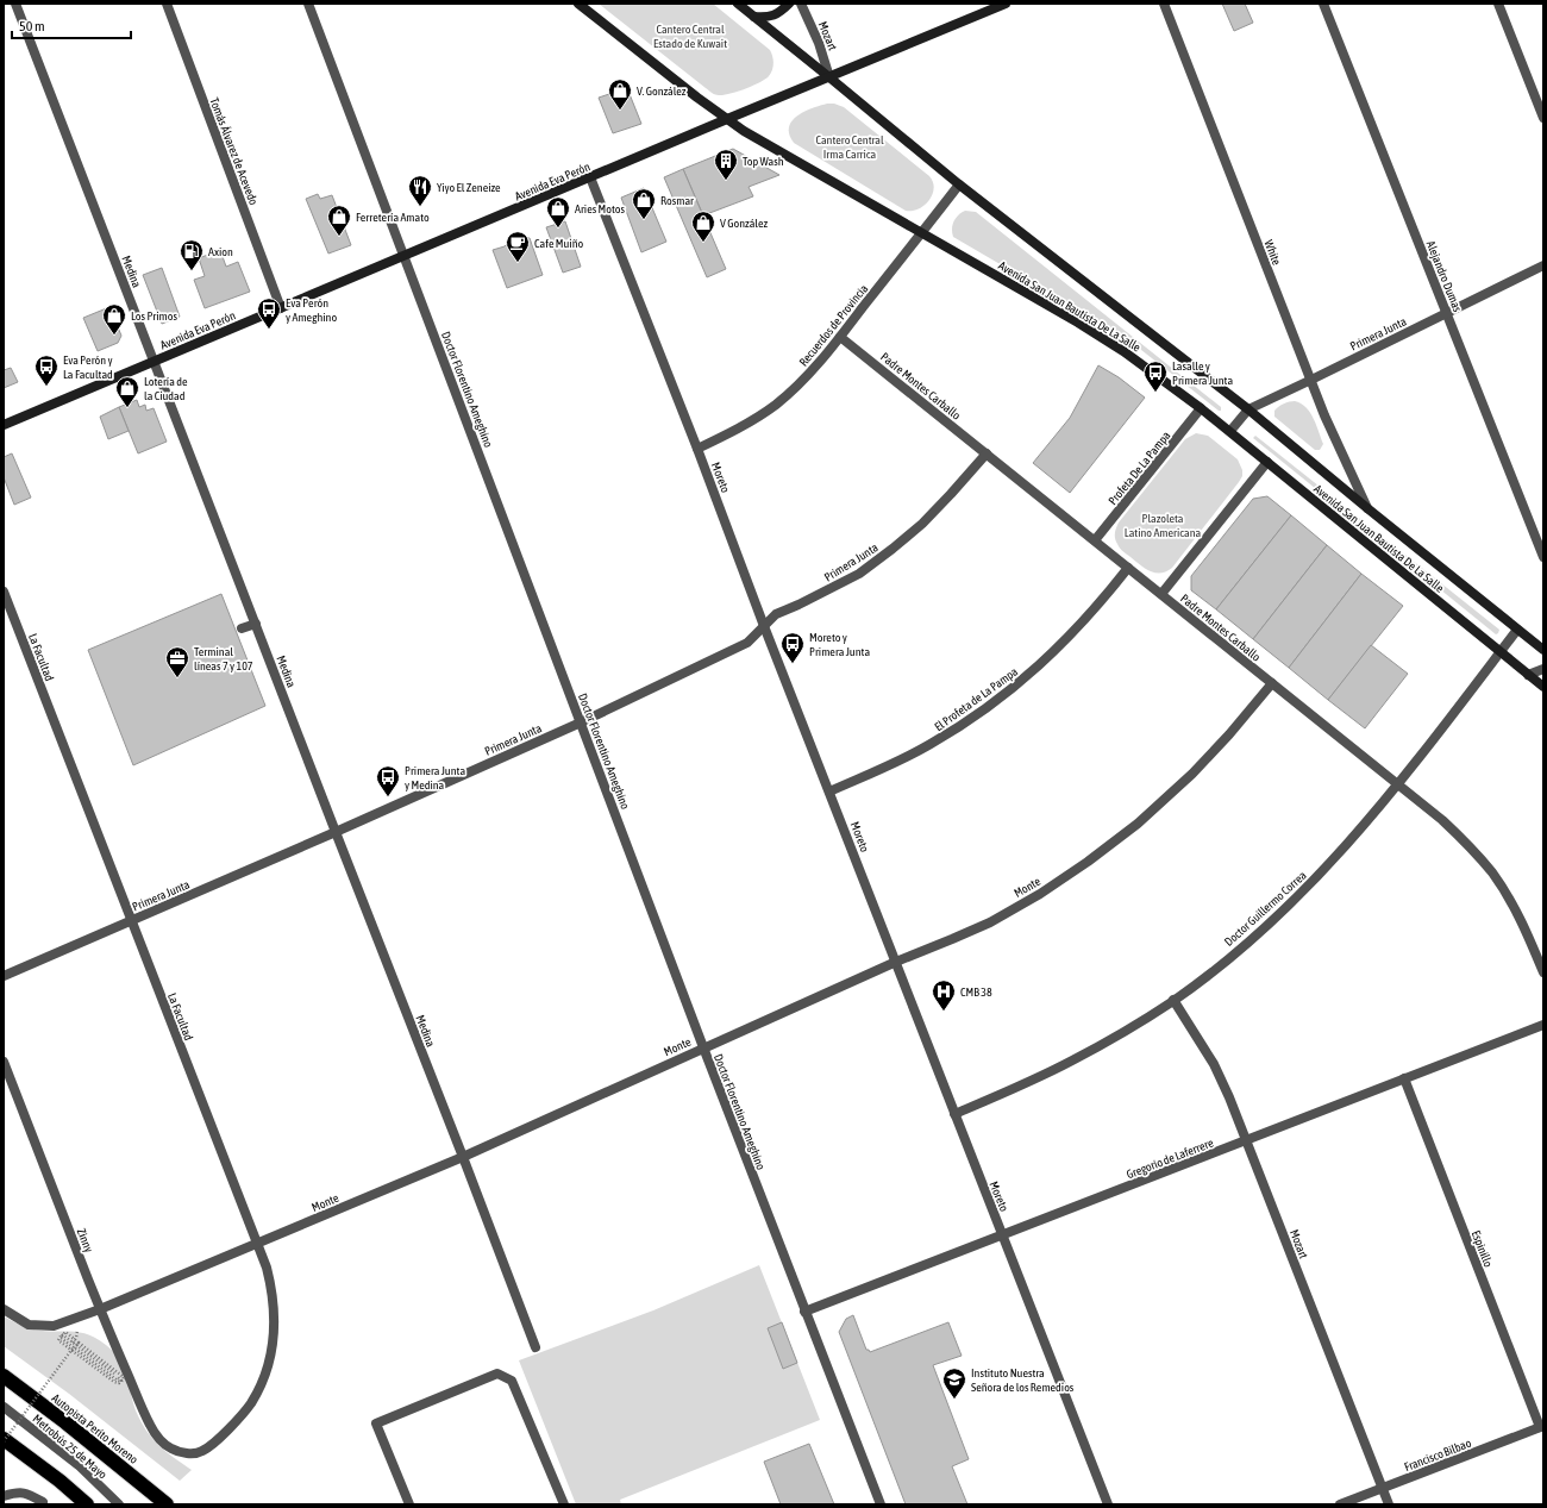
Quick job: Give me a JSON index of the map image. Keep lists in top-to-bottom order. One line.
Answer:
{"streets":{"highway":["Autopista Perito Moreno"],"street":["Mozart","Tomás Álvarez de Acevedo","Avenida Eva Perón","White","Medina","Alejandro Dumas","Avenida San Juan Bautista De La Salle","Recuerdos de Provincia","Primera Junta","Padre Montes Carballo","Doctor Florentino Ameghino","Profeta De La Pampa","Moreto","La Facultad","El Profeta de La Pampa","Monte","Doctor Guillermo Correa","Gregorio de Laferrere","Zinny","Espinillo","Metrobús 25 de Mayo","Francisco Bilbao"]},"crossings":[["Mozart","Avenida Eva Perón"],["Mozart","Avenida San Juan Bautista De La Salle"],["Mozart","Doctor Guillermo Correa"],["Mozart","Gregorio de Laferrere"],["Mozart","Francisco Bilbao"],["Tomás Álvarez de Acevedo","Avenida Eva Perón"],["Avenida Eva Perón","Medina"],["Avenida Eva Perón","Avenida San Juan Bautista De La Salle"],["Avenida Eva Perón","Doctor Florentino Ameghino"],["Avenida Eva Perón","Moreto"],["White","Avenida San Juan Bautista De La Salle"],["White","Primera Junta"],["Medina","Primera Junta"],["Medina","Monte"],["Alejandro Dumas","Primera Junta"],["Avenida San Juan Bautista De La Salle","Recuerdos de Provincia"],["Avenida San Juan Bautista De La Salle","Primera Junta"],["Avenida San Juan Bautista De La Salle","Profeta De La Pampa"],["Avenida San Juan Bautista De La Salle","Doctor Guillermo Correa"],["Recuerdos de Provincia","Padre Montes Carballo"],["Recuerdos de Provincia","Moreto"],["Primera Junta","Padre Montes Carballo"],["Primera Junta","Doctor Florentino Ameghino"],["Primera Junta","Moreto"],["Primera Junta","La Facultad"],["Padre Montes Carballo","Profeta De La Pampa"],["Padre Montes Carballo","El Profeta de La Pampa"],["Padre Montes Carballo","Monte"],["Padre Montes Carballo","Doctor Guillermo Correa"],["Doctor Florentino Ameghino","Monte"],["Doctor Florentino Ameghino","Gregorio de Laferrere"],["Moreto","El Profeta de La Pampa"],["Moreto","Monte"],["Moreto","Doctor Guillermo Correa"],["Moreto","Gregorio de Laferrere"],["La Facultad","Monte"],["La Facultad","Zinny"],["Monte","Zinny"],["Gregorio de Laferrere","Espinillo"],["Espinillo","Francisco Bilbao"]],"parks":["Cantero Central Estado de Kuwait","Cantero Central Irma Carrica","Plazoleta Latino Americana"],"places":{"shop":["V. González","Rosmar","Aries Motos","Ferretería Amato","V González","Los Primos","Lotería de la Ciudad"],"building":["Top Wash"],"restaurant":["Yiyo El Zeneize"],"cafe":["Cafe Muiño"],"fuel station":["Axion"],"bus stop":["Eva Perón y Ameghino","Eva Perón y La Facultad","Lasalle y Primera Junta","Moreto y Primera Junta","Primera Junta y Medina"],"office":["Terminal líneas 7 y 107"],"hospital":["CMB 38"],"school or university":["Instituto Nuestra Señora de los Remedios"]},"scale_bar":"50 m"}
